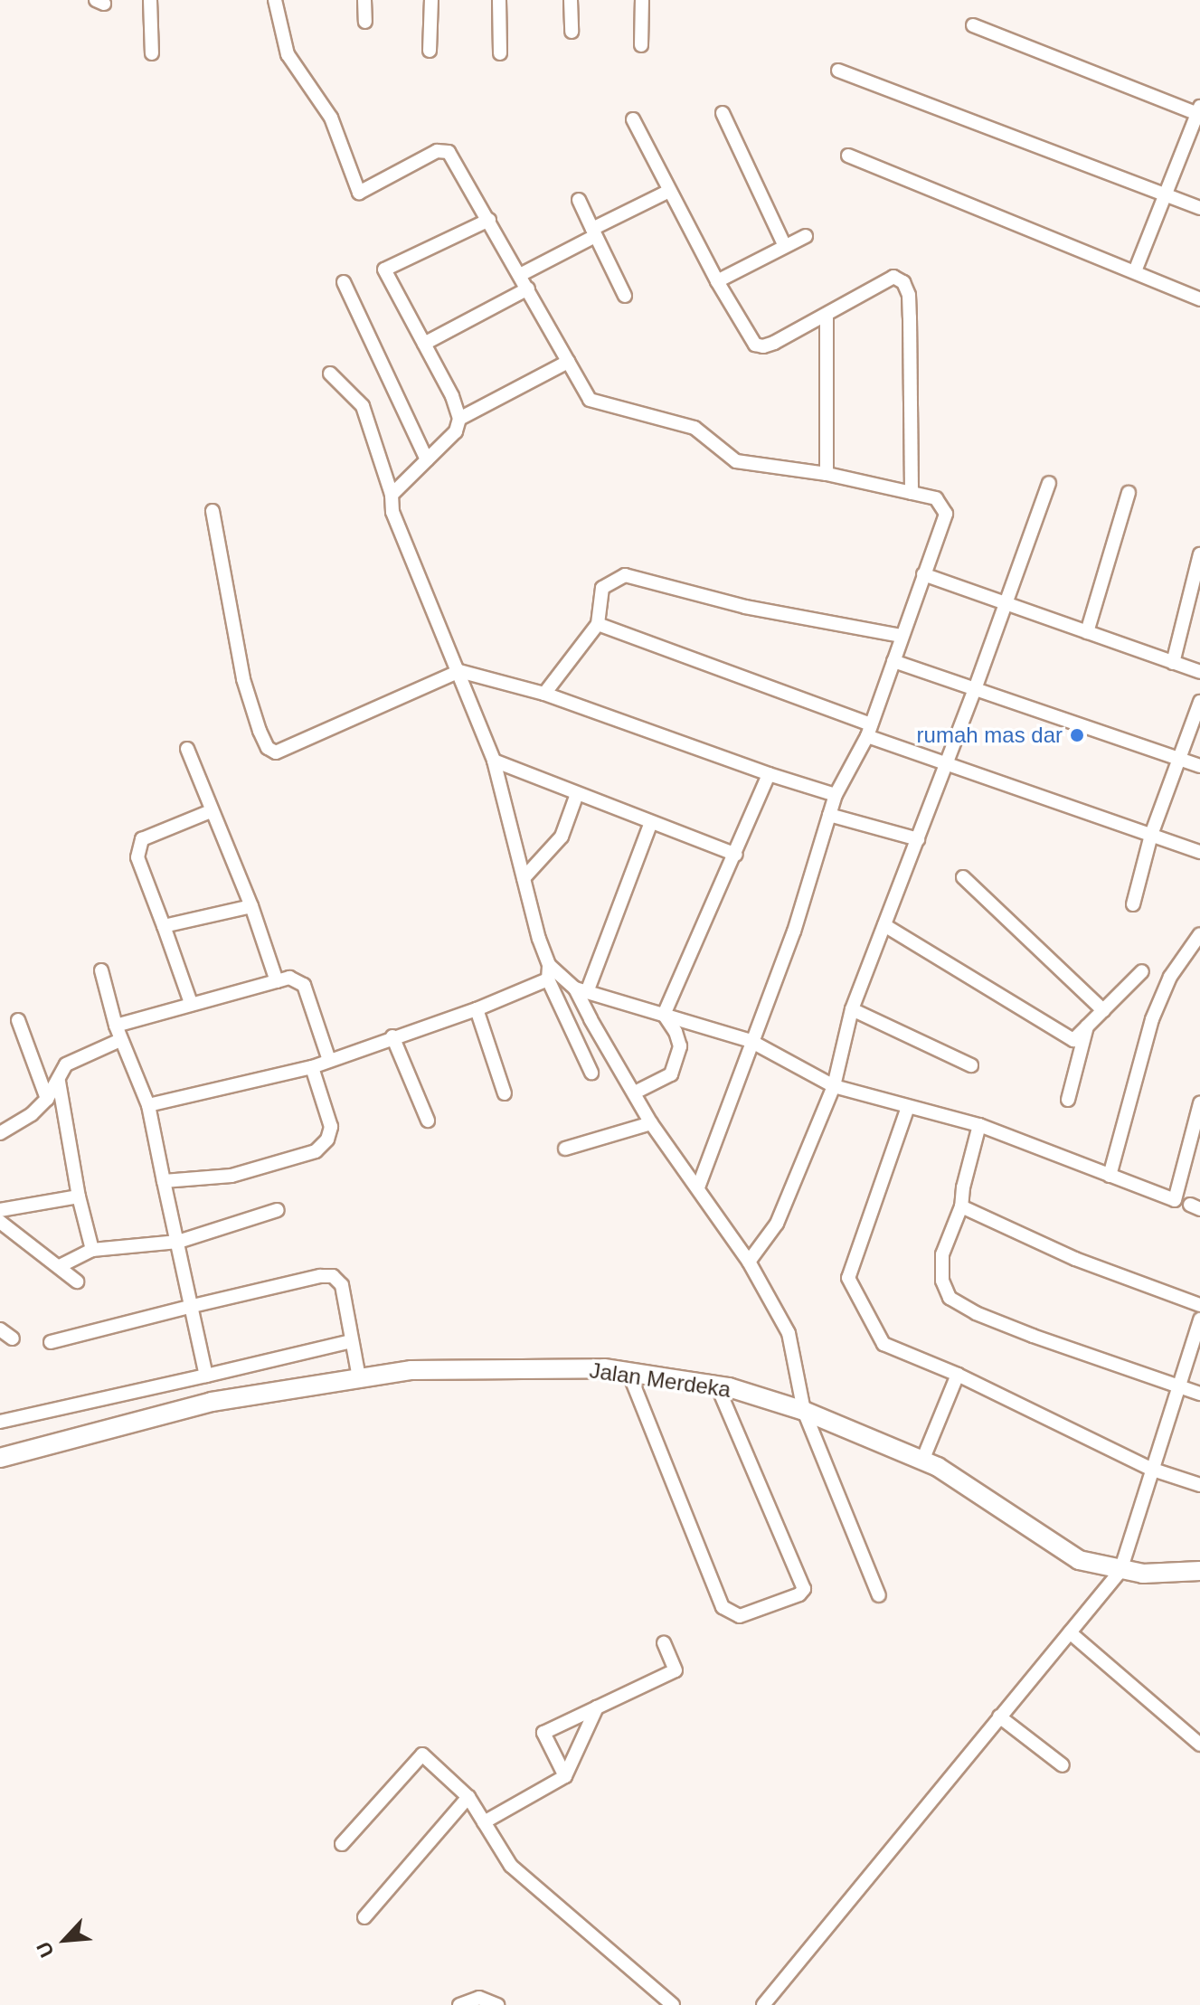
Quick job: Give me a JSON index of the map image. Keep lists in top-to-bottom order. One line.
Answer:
{"streets":{"street":["Jalan Merdeka"]},"places":["rumah mas dar"],"north":"bottom left"}
